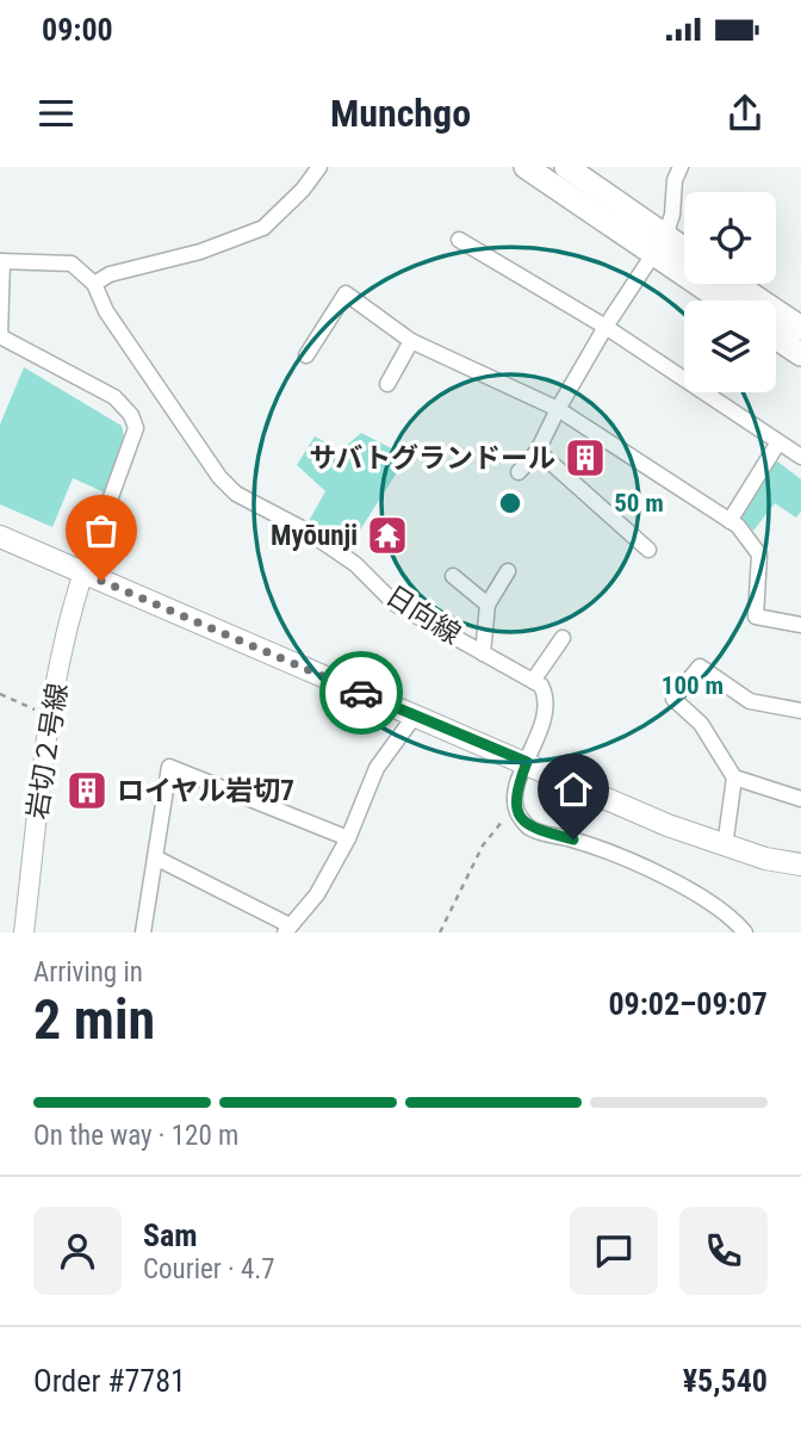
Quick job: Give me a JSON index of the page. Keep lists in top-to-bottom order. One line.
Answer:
{"streets":{"street":["日向線","岩切２号線"]},"places":{"building":["サバトグランドール","ロイヤル岩切7"],"temple":["Myōunji"]},"page":{"status":"09:00","header":"Munchgo","heading":["2 min","Arriving in","09:02–09:07"],"panel":["Sam","Courier · 4.7","Order #7781","¥5,540"],"bar":"On the way · 120 m"},"rings":["50 m","100 m"]}
